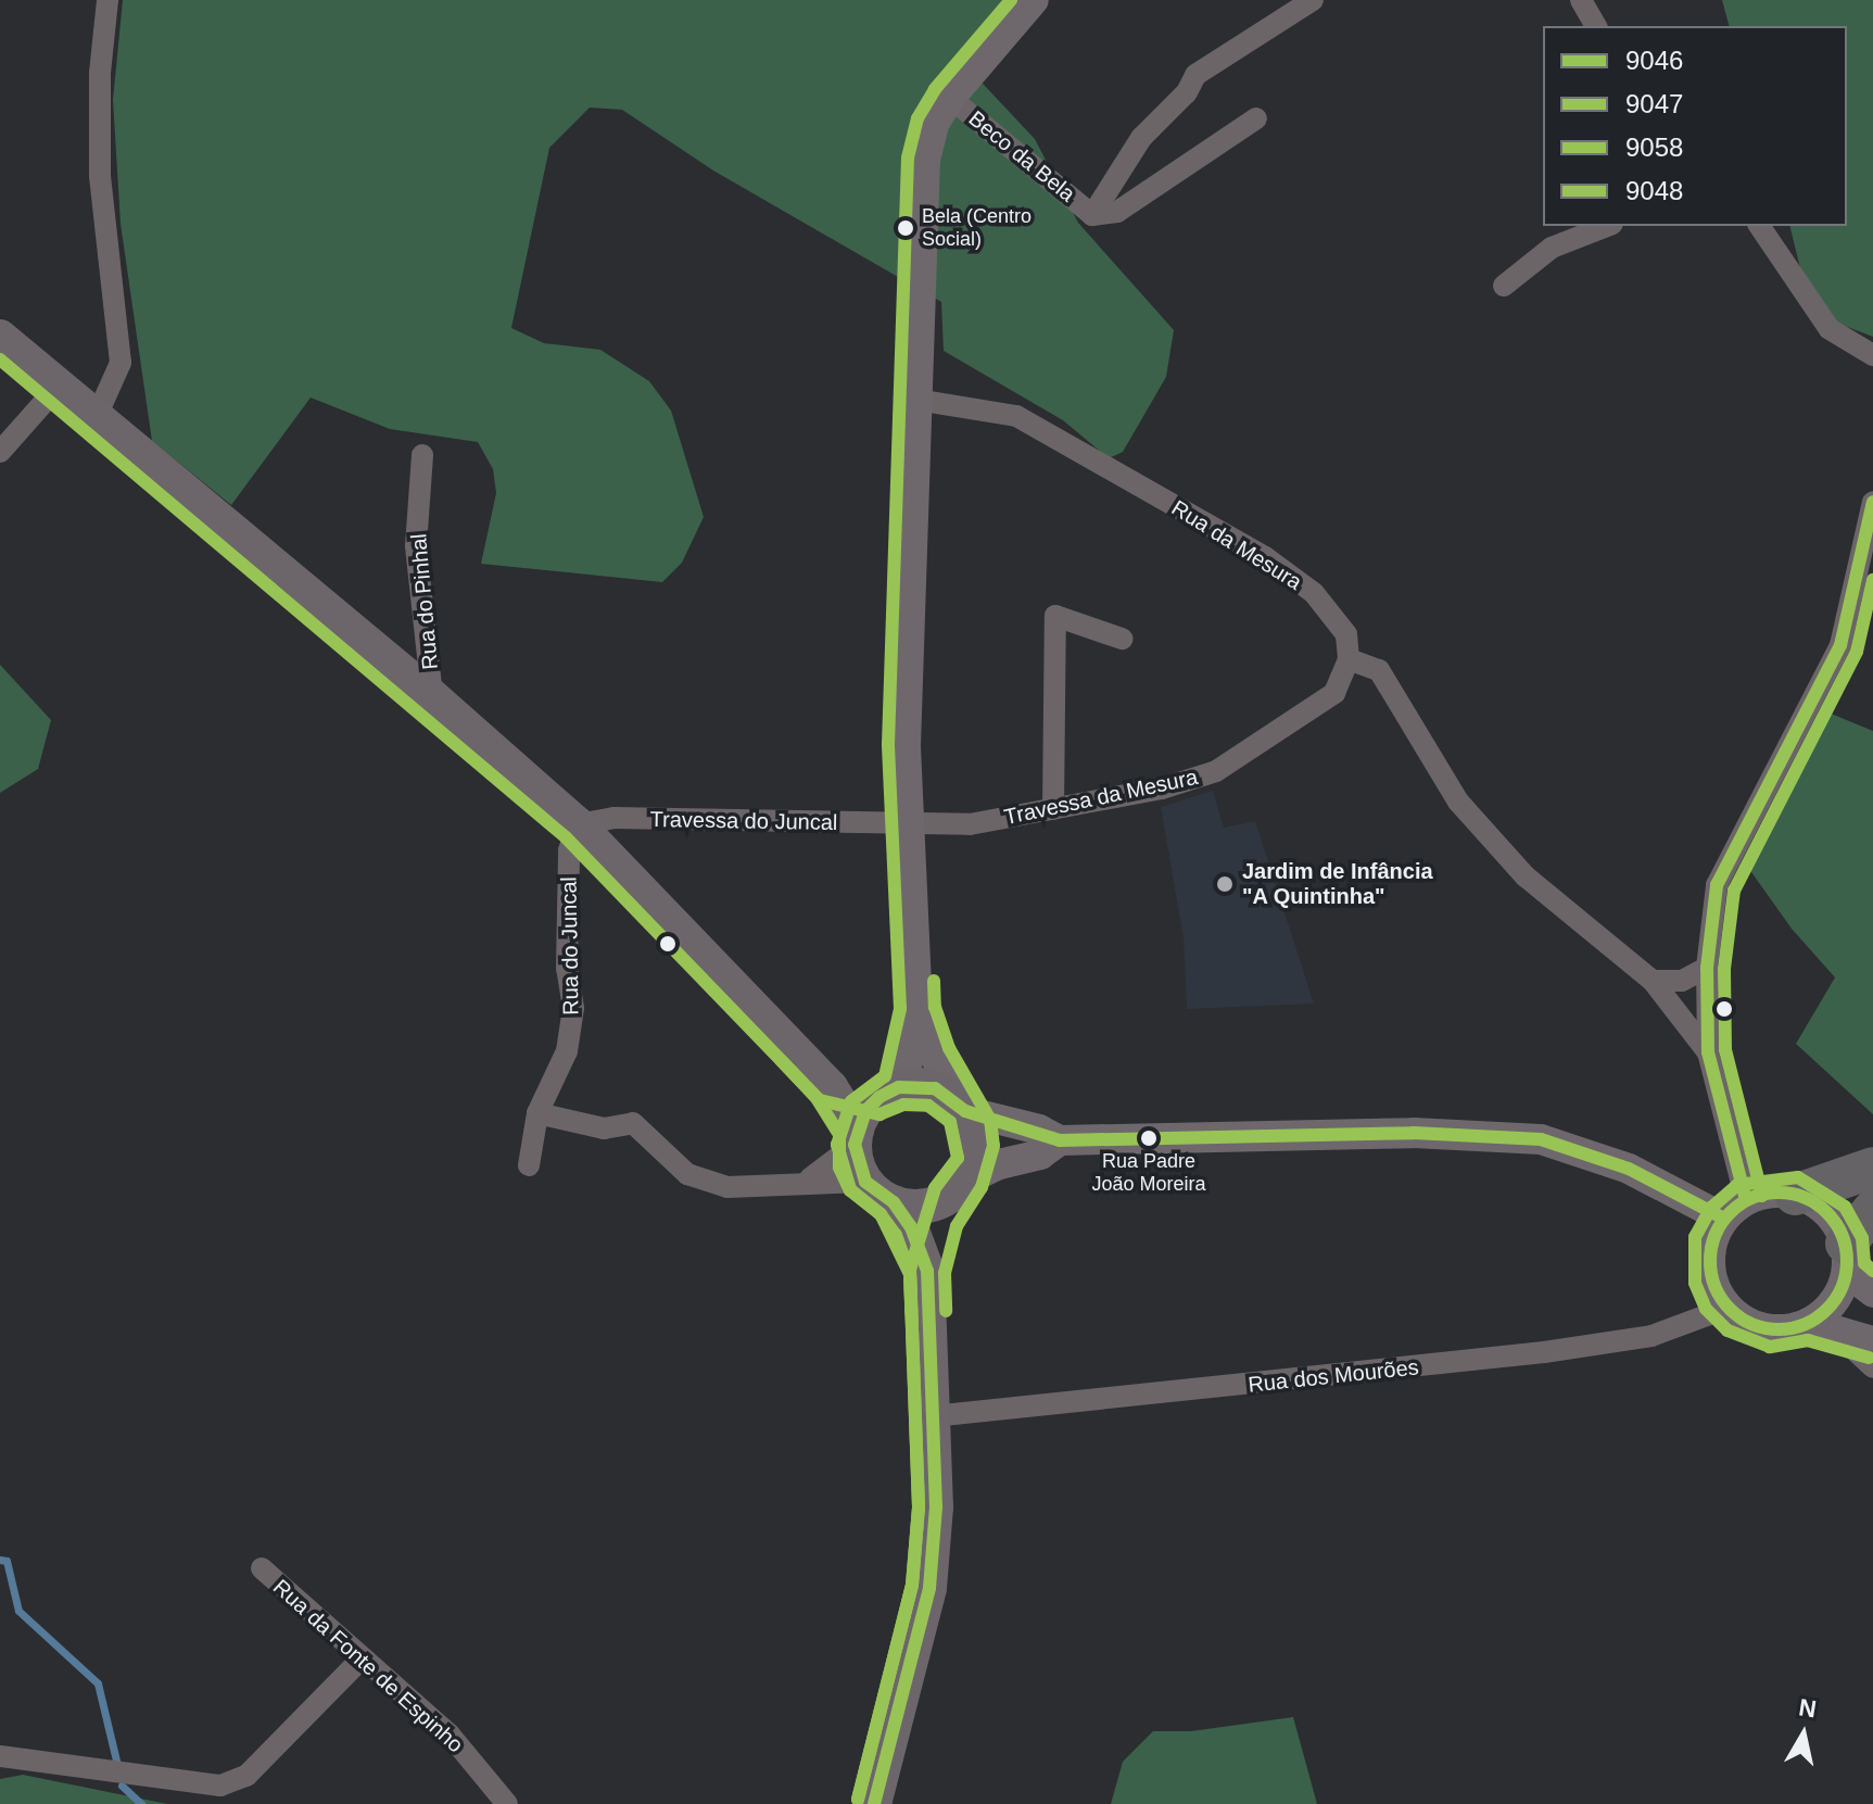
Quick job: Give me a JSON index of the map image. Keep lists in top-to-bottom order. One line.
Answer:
{"streets":{"street":["Beco da Bela","Rua da Mesura","Rua do Pinhal","Travessa da Mesura","Travessa do Juncal","Rua do Juncal","Rua dos Mourões","Rua da Fonte de Espinho"]},"crossings":[["Rua da Mesura","Travessa da Mesura"],["Travessa da Mesura","Travessa do Juncal"],["Travessa do Juncal","Rua do Juncal"]],"places":["Bela (Centro Social)","Jardim de Infância \"A Quintinha\"","Rua Padre João Moreira"],"lines":["transit line 9058","transit line 9047","transit line 9046","transit line 9048"],"legend":["9046","9047","9058","9048"],"north":"top"}
